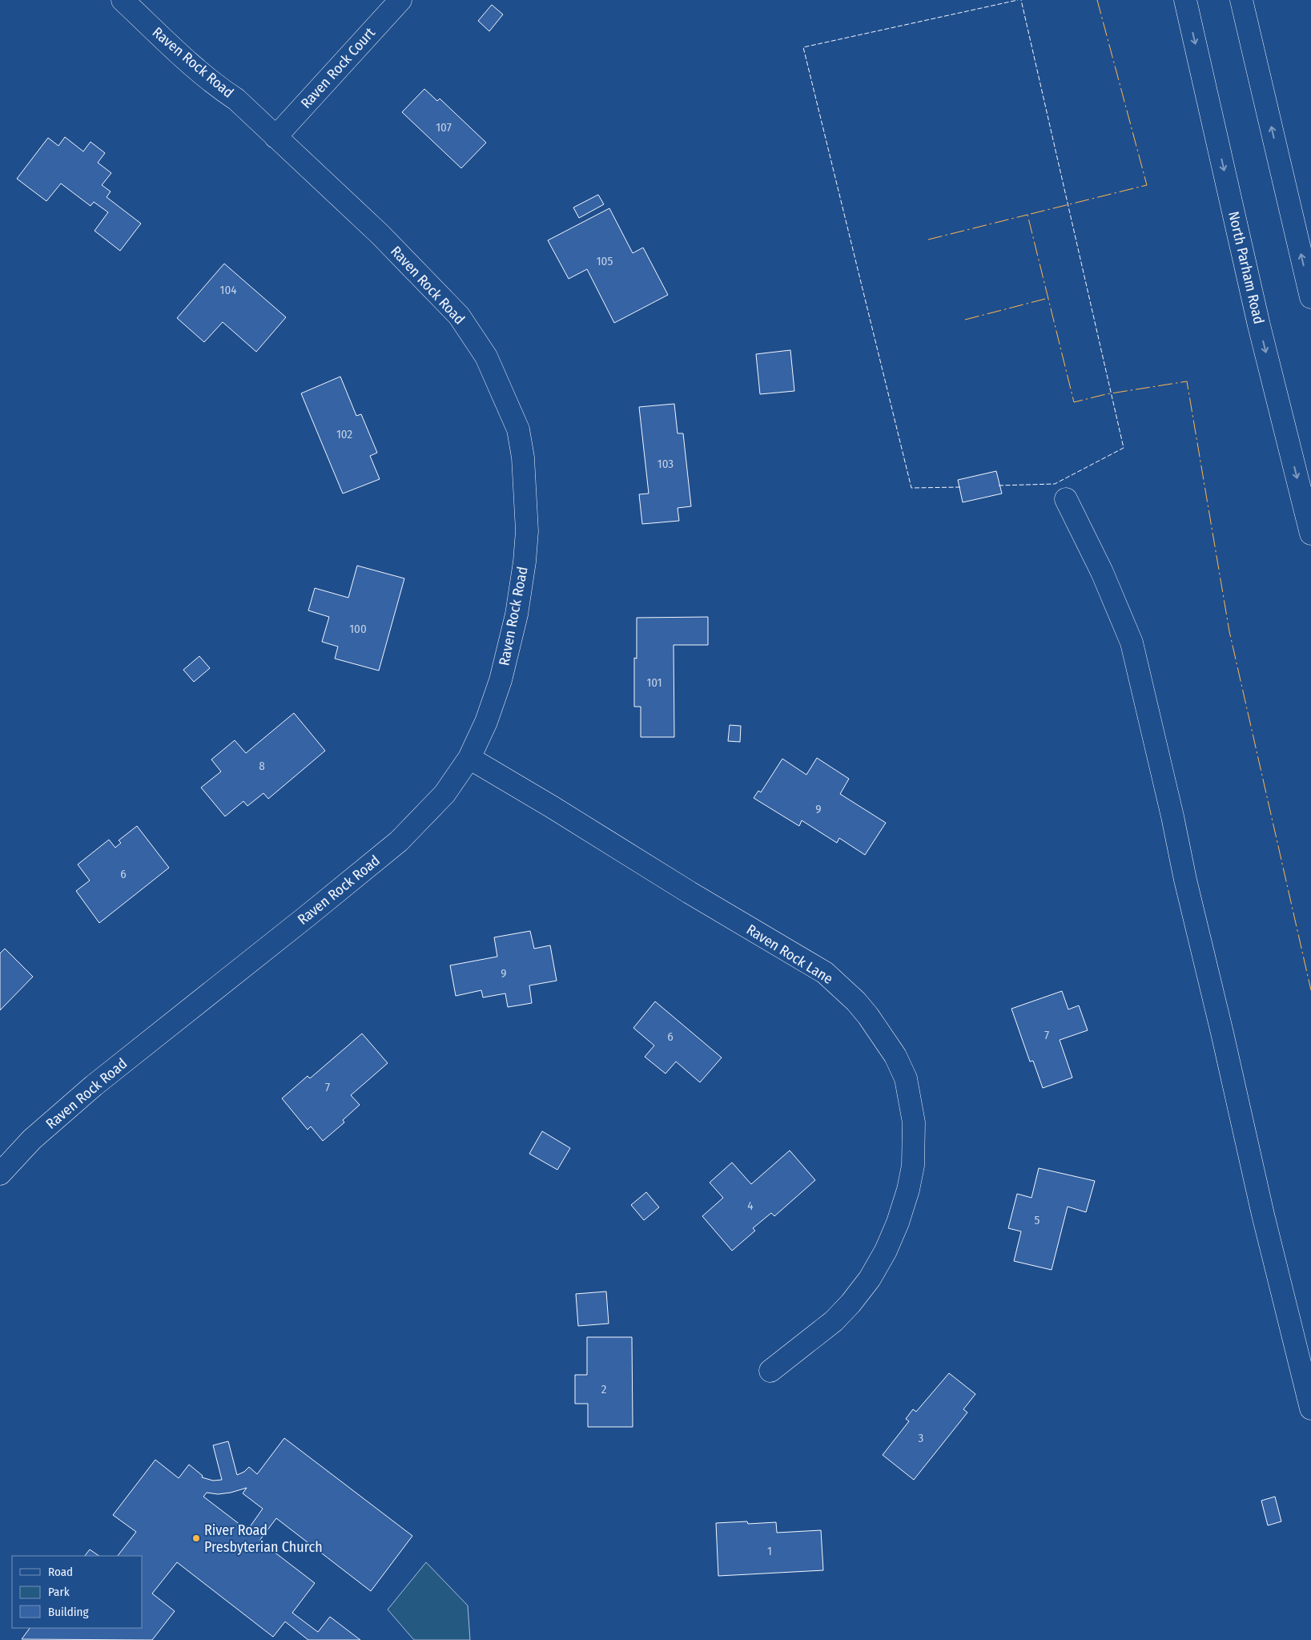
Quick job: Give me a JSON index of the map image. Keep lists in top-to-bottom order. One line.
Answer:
{"streets":{"main road":["Raven Rock Road","Raven Rock Court","North Parham Road","Raven Rock Lane"]},"crossings":[["Raven Rock Road","Raven Rock Court"],["Raven Rock Road","Raven Rock Lane"]],"places":["River Road Presbyterian Church"],"house_numbers":["107","105","104","102","103","100","101","8","9","6","9","7","6","7","4","5","2","3","1"],"legend":["Road","Park","Building"]}
